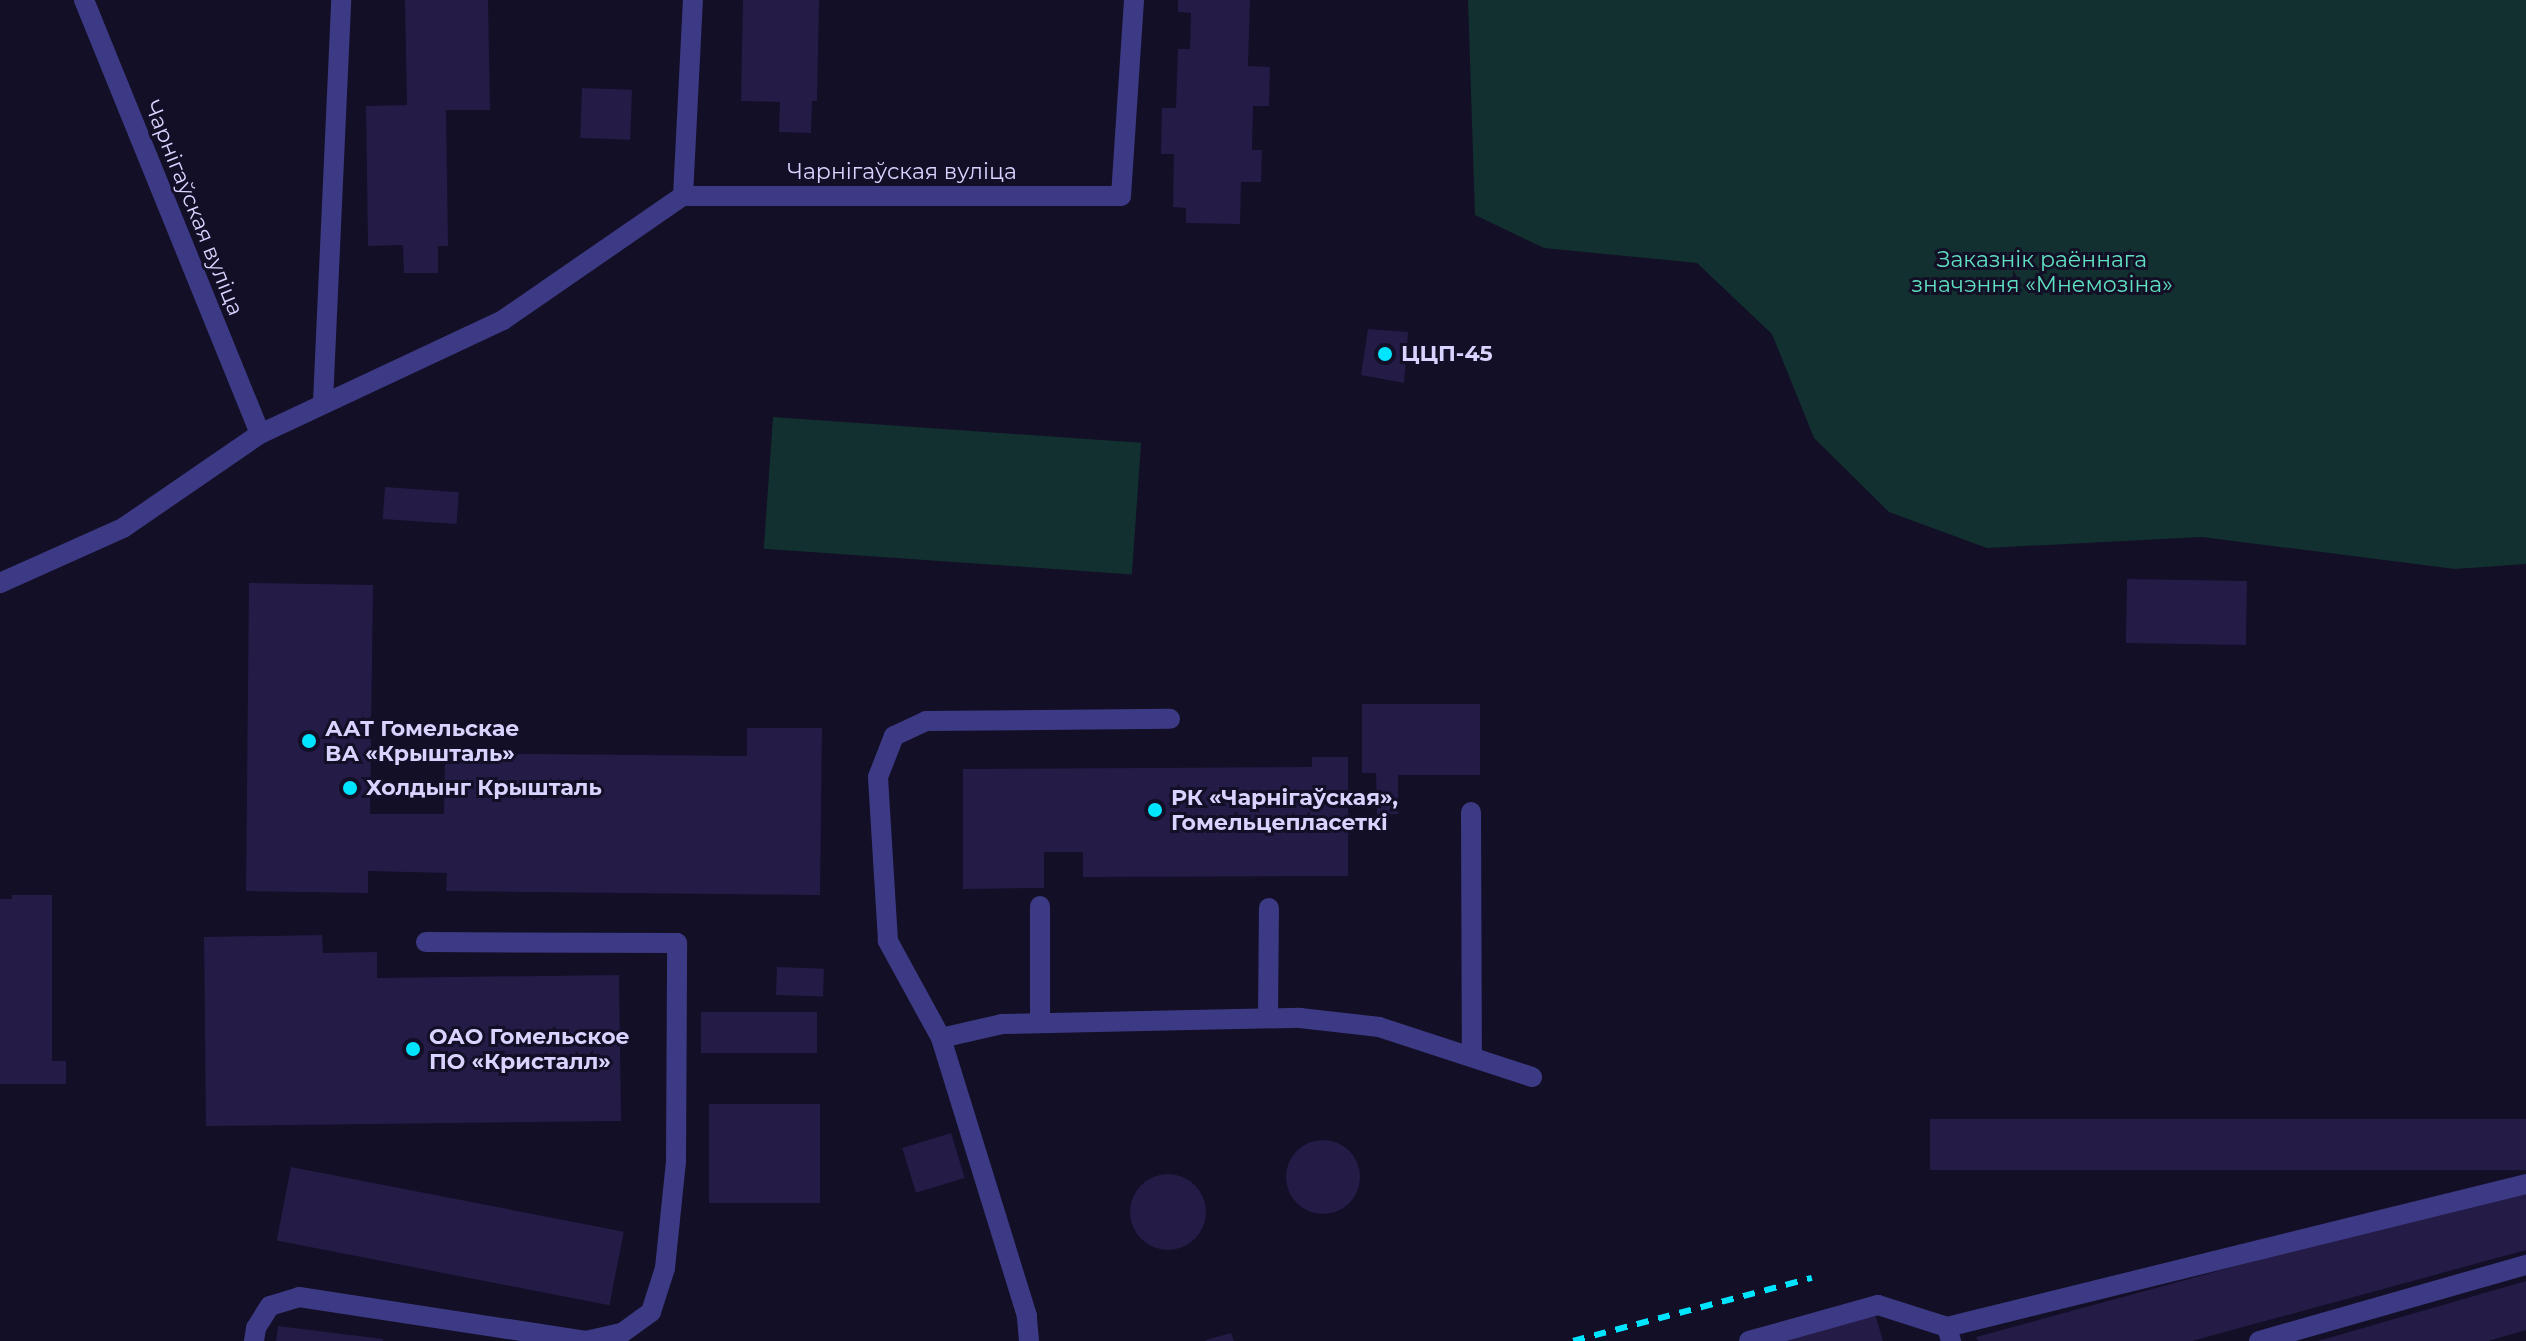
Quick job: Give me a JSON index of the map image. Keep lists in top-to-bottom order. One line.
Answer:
{"streets":{"street":["Чарнігаўская вуліца"]},"parks":["Заказнік раённага значэння «Мнемозіна»"],"places":["ЦЦП-45","ААТ Гомельскае ВА «Крышталь»","Холдынг Крышталь","РК «Чарнігаўская», Гомельцепласеткі","ОАО Гомельское ПО «Кристалл»"]}
